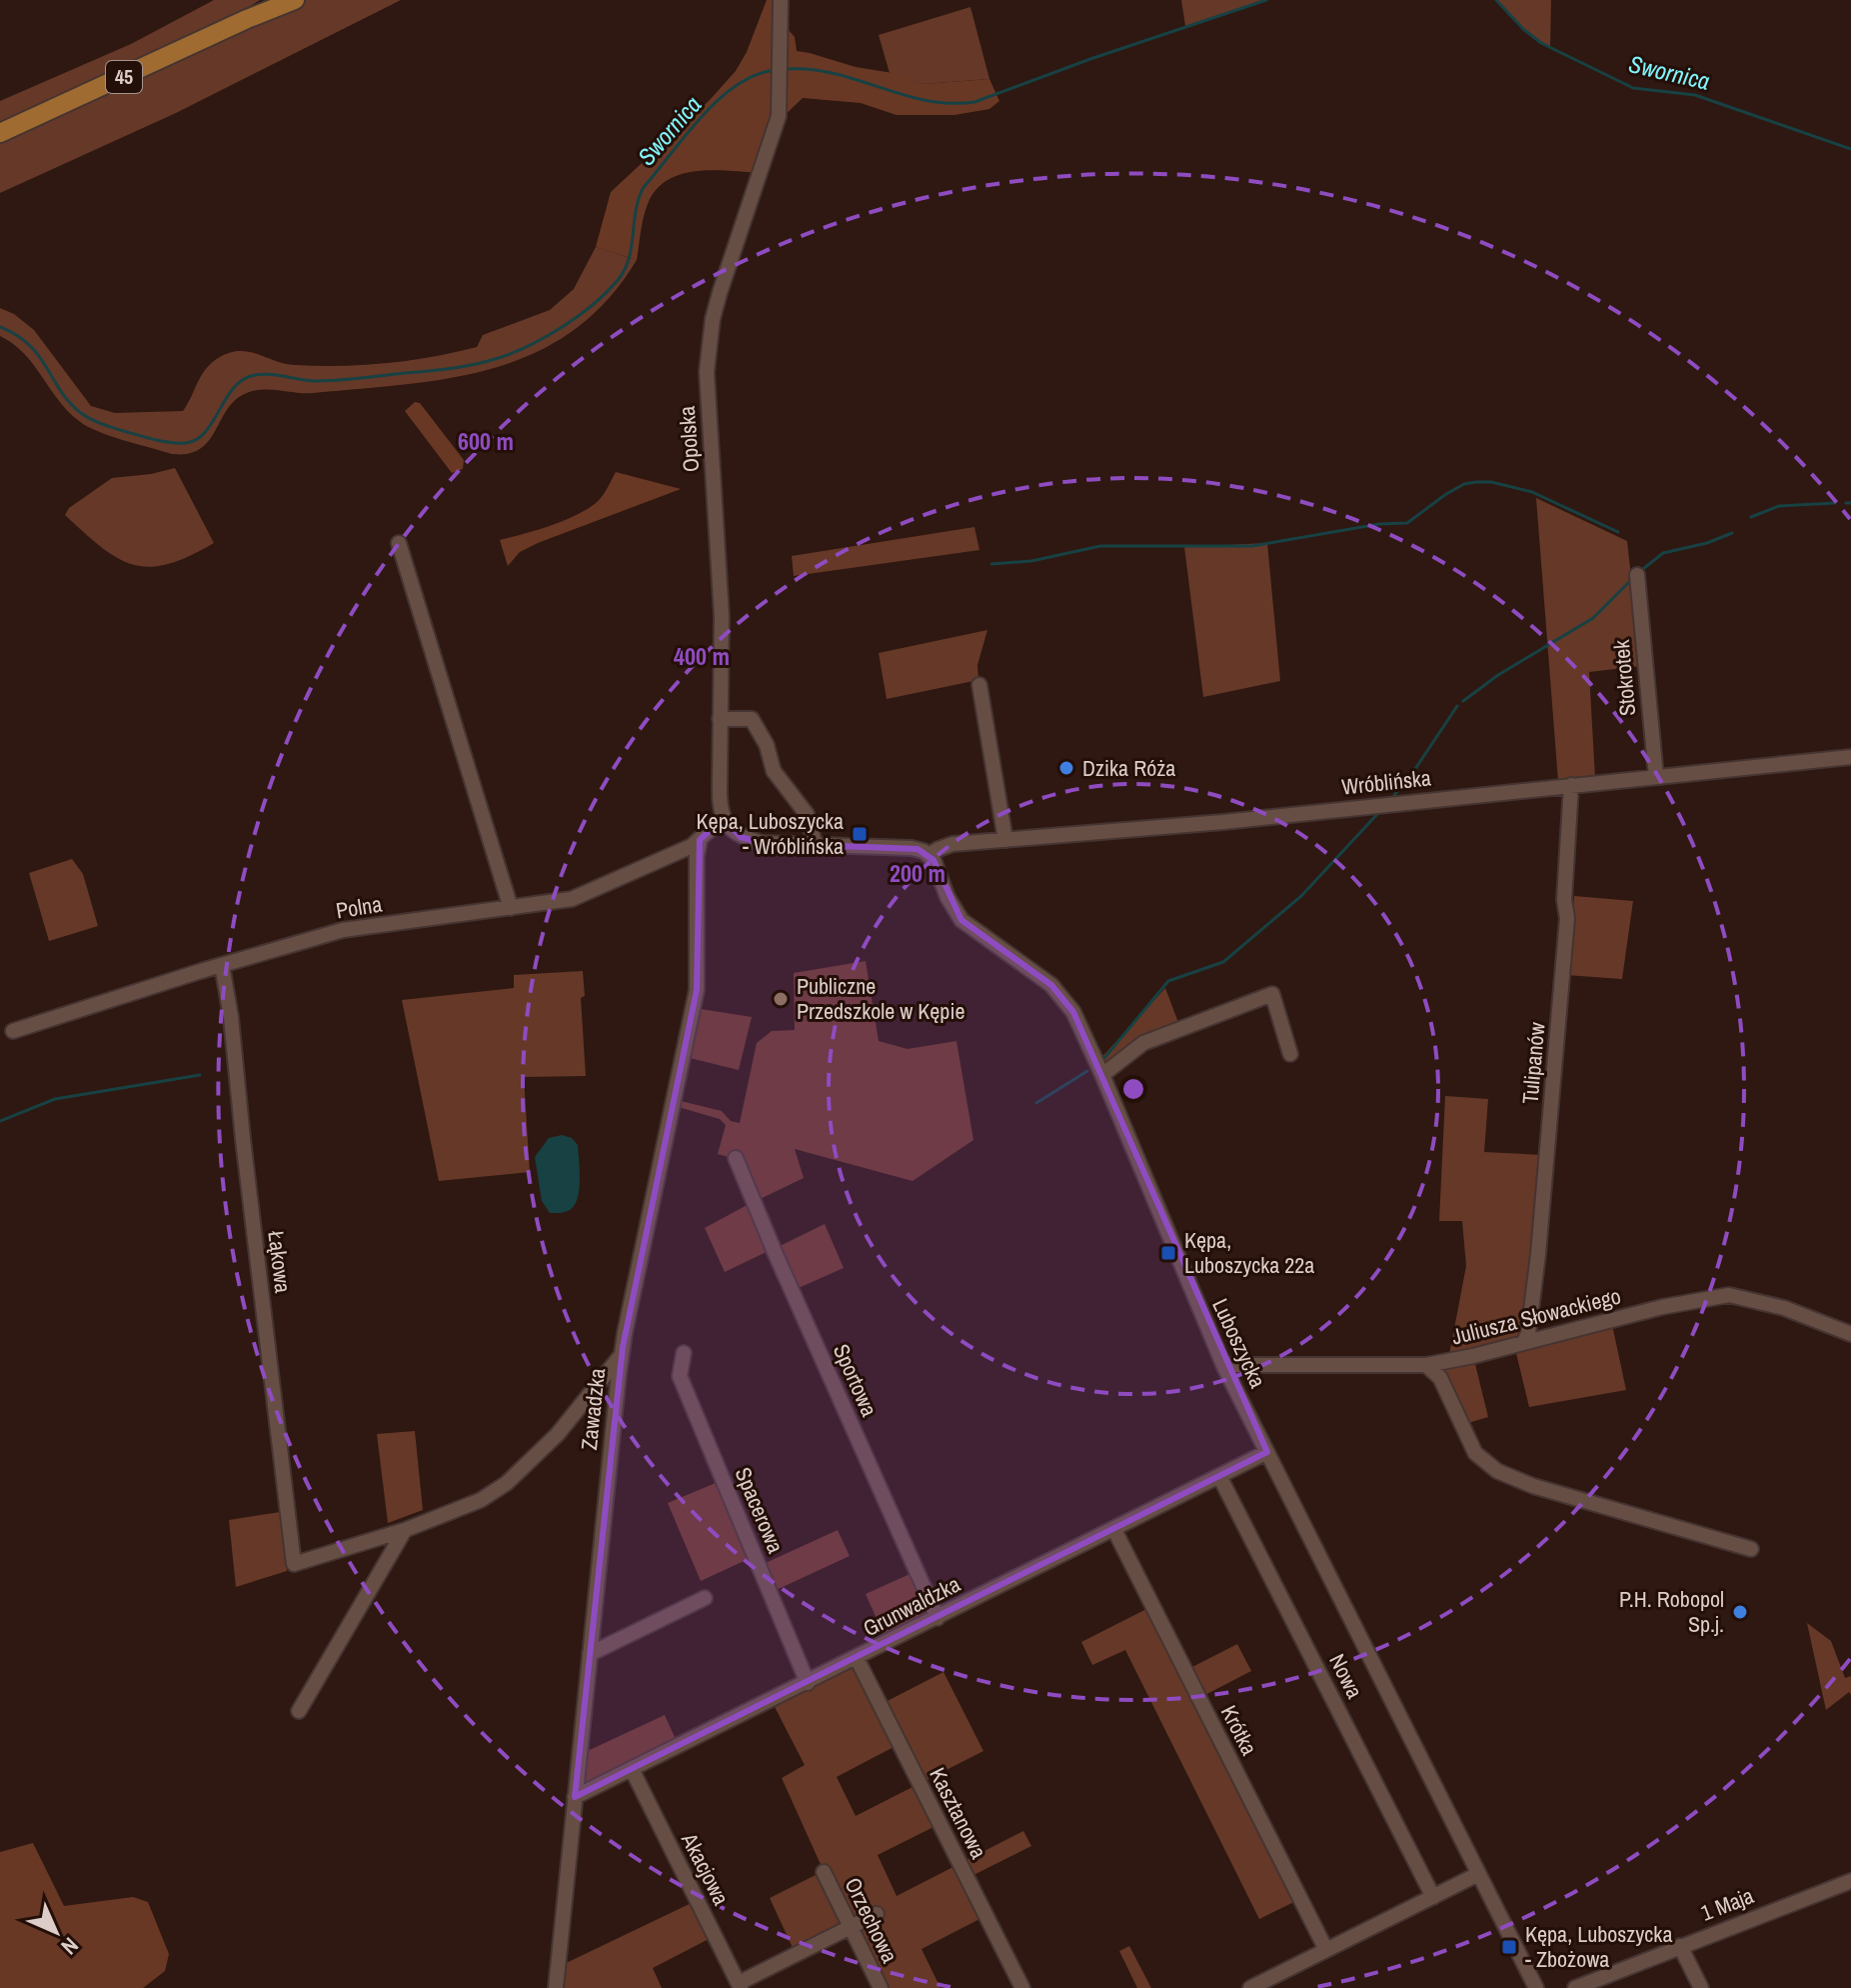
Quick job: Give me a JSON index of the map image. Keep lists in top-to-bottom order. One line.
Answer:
{"streets":{"main road":["45"],"street":["Opolska","Stokrotek","Wróblińska","Polna","Tulipanów","Łąkowa","Juliusza Słowackiego","Luboszycka","Sportowa","Zawadzka","Spacerowa","Grunwaldzka","Nowa","Krótka","Kasztanowa","Akacjowa","1 Maja","Orzechowa"]},"crossings":[["Opolska","Polna"],["Stokrotek","Wróblińska"],["Wróblińska","Tulipanów"],["Wróblińska","Luboszycka"],["Polna","Łąkowa"],["Polna","Zawadzka"],["Tulipanów","Juliusza Słowackiego"],["Juliusza Słowackiego","Luboszycka"],["Luboszycka","Grunwaldzka"],["Sportowa","Grunwaldzka"],["Zawadzka","Grunwaldzka"],["Spacerowa","Grunwaldzka"],["Grunwaldzka","Nowa"],["Grunwaldzka","Krótka"],["Grunwaldzka","Kasztanowa"],["Grunwaldzka","Akacjowa"]],"water":["Swornica"],"places":{"other":["Dzika Róża","Publiczne Przedszkole w Kępie","P.H. Robopol Sp.j."],"transit":["Kępa, Luboszycka - Wróblińska","Kępa, Luboszycka 22a","Kępa, Luboszycka - Zbożowa"]},"north":"bottom right","rings":["600 m","400 m","200 m"]}
